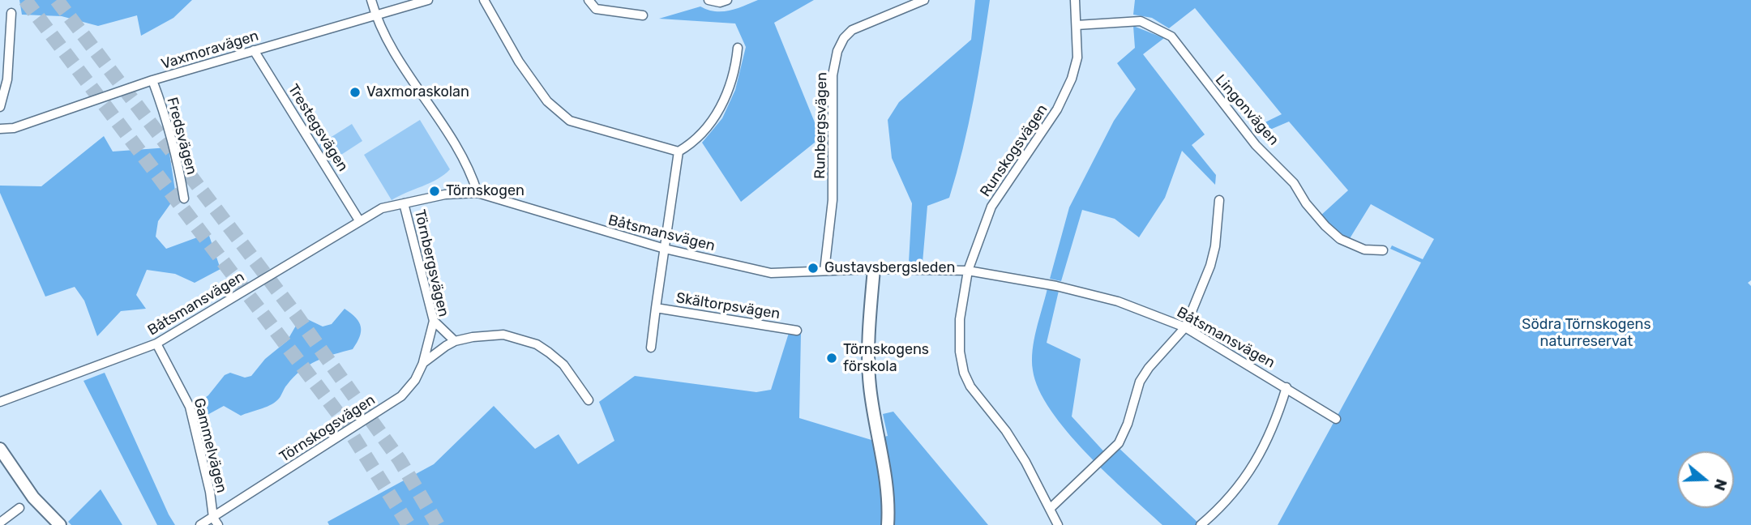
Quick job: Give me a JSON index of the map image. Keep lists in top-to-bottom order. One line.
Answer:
{"streets":{"street":["Vaxmoravägen","Lingonvägen","Runbergsvägen","Trestegsvägen","Fredsvägen","Runskogsvägen","Båtsmansvägen","Törnbergsvägen","Skältorpsvägen","Törnskogsvägen","Gammelvägen"]},"crossings":[["Vaxmoravägen","Trestegsvägen"],["Vaxmoravägen","Fredsvägen"],["Lingonvägen","Runskogsvägen"],["Runbergsvägen","Båtsmansvägen"],["Trestegsvägen","Båtsmansvägen"],["Runskogsvägen","Båtsmansvägen"],["Båtsmansvägen","Törnbergsvägen"],["Båtsmansvägen","Skältorpsvägen"],["Båtsmansvägen","Gammelvägen"],["Törnbergsvägen","Törnskogsvägen"],["Törnskogsvägen","Gammelvägen"]],"parks":["Södra Törnskogens naturreservat"],"places":["Vaxmoraskolan","Törnskogen","Gustavsbergsleden","Törnskogens förskola"],"north":"right"}
